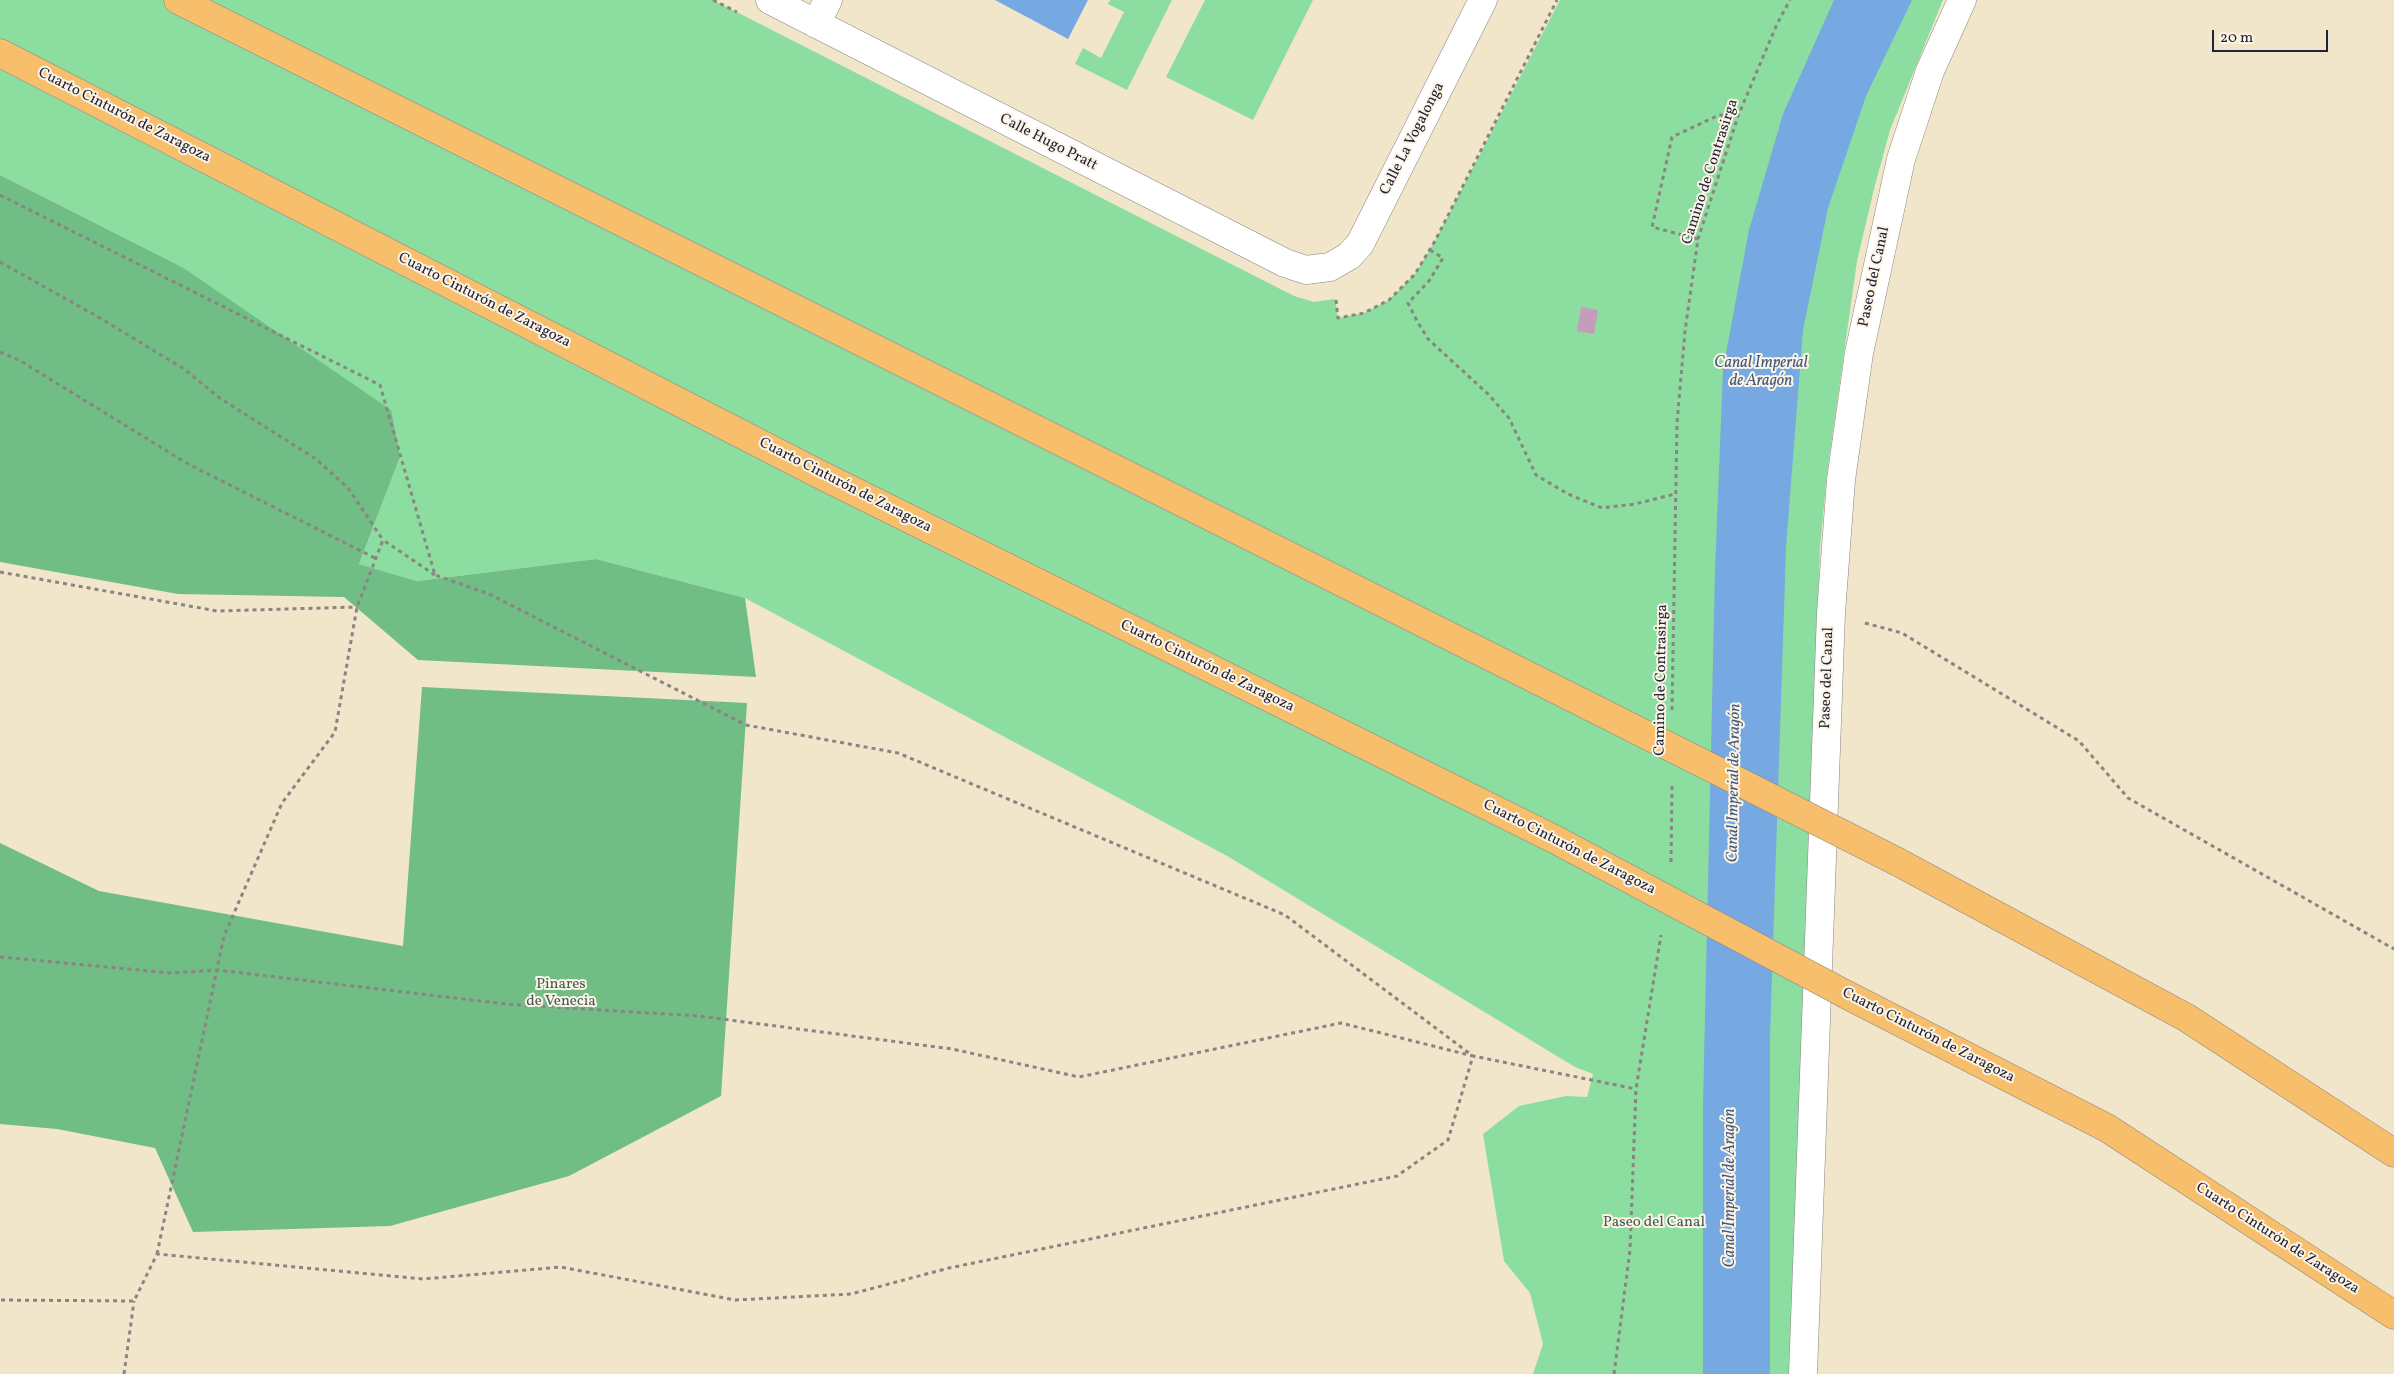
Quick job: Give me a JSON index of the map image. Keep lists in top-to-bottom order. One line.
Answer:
{"streets":{"highway":["Cuarto Cinturón de Zaragoza"],"street":["Calle La Vogalonga","Calle Hugo Pratt","Paseo del Canal"],"path":["Camino de Contrasirga"]},"crossings":[["Calle La Vogalonga","Calle Hugo Pratt"]],"water":["Canal Imperial de Aragón"],"parks":["Pinares de Venecia","Paseo del Canal"],"scale_bar":"20 m"}
